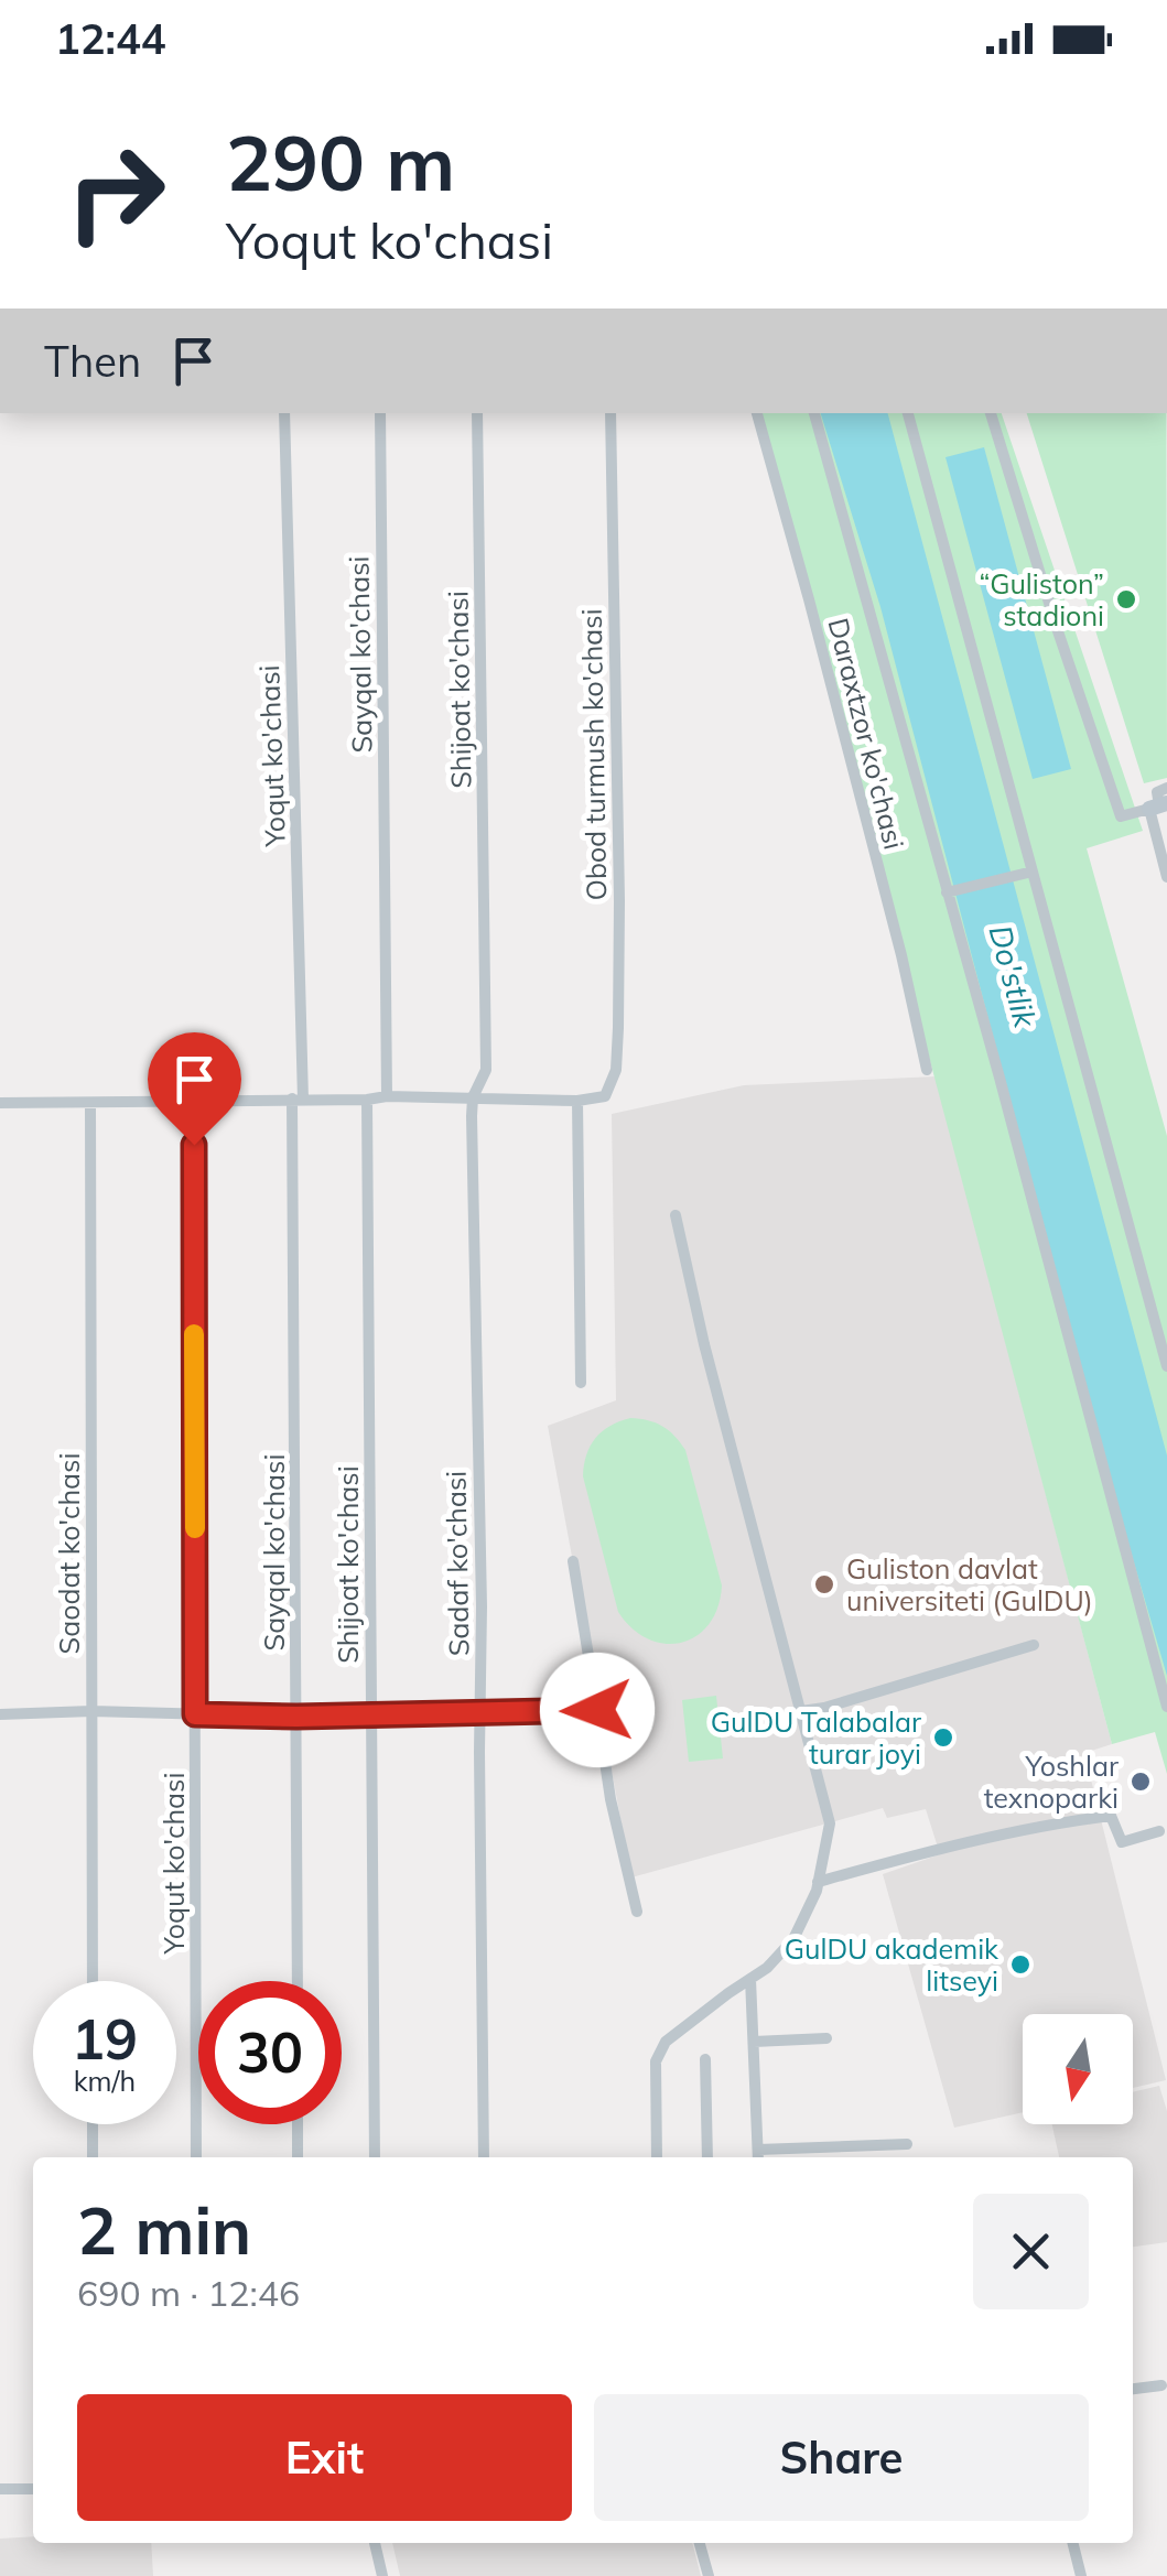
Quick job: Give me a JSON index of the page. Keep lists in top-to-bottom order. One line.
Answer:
{"streets":{"street":["Sayqal ko'chasi","Shijoat ko'chasi","Daraxtzor ko'chasi","Obod turmush ko'chasi","Yoqut ko'chasi","Saodat ko'chasi","Sadaf ko'chasi"]},"crossings":[["Sayqal ko'chasi","Yoqut ko'chasi"],["Shijoat ko'chasi","Sadaf ko'chasi"]],"water":["Do'stlik"],"places":["“Guliston” stadioni","Guliston davlat universiteti (GulDU)","GulDU Talabalar turar joyi","Yoshlar texnoparki","GulDU akademik litseyi"],"north":"bottom","page":{"status":"12:44","turn":["290 m","Yoqut ko'chasi"],"then":"Then","speed":"19 km/h","limit":"30","heading":["2 min","690 m · 12:46"],"buttons":["Exit","Share"]}}
